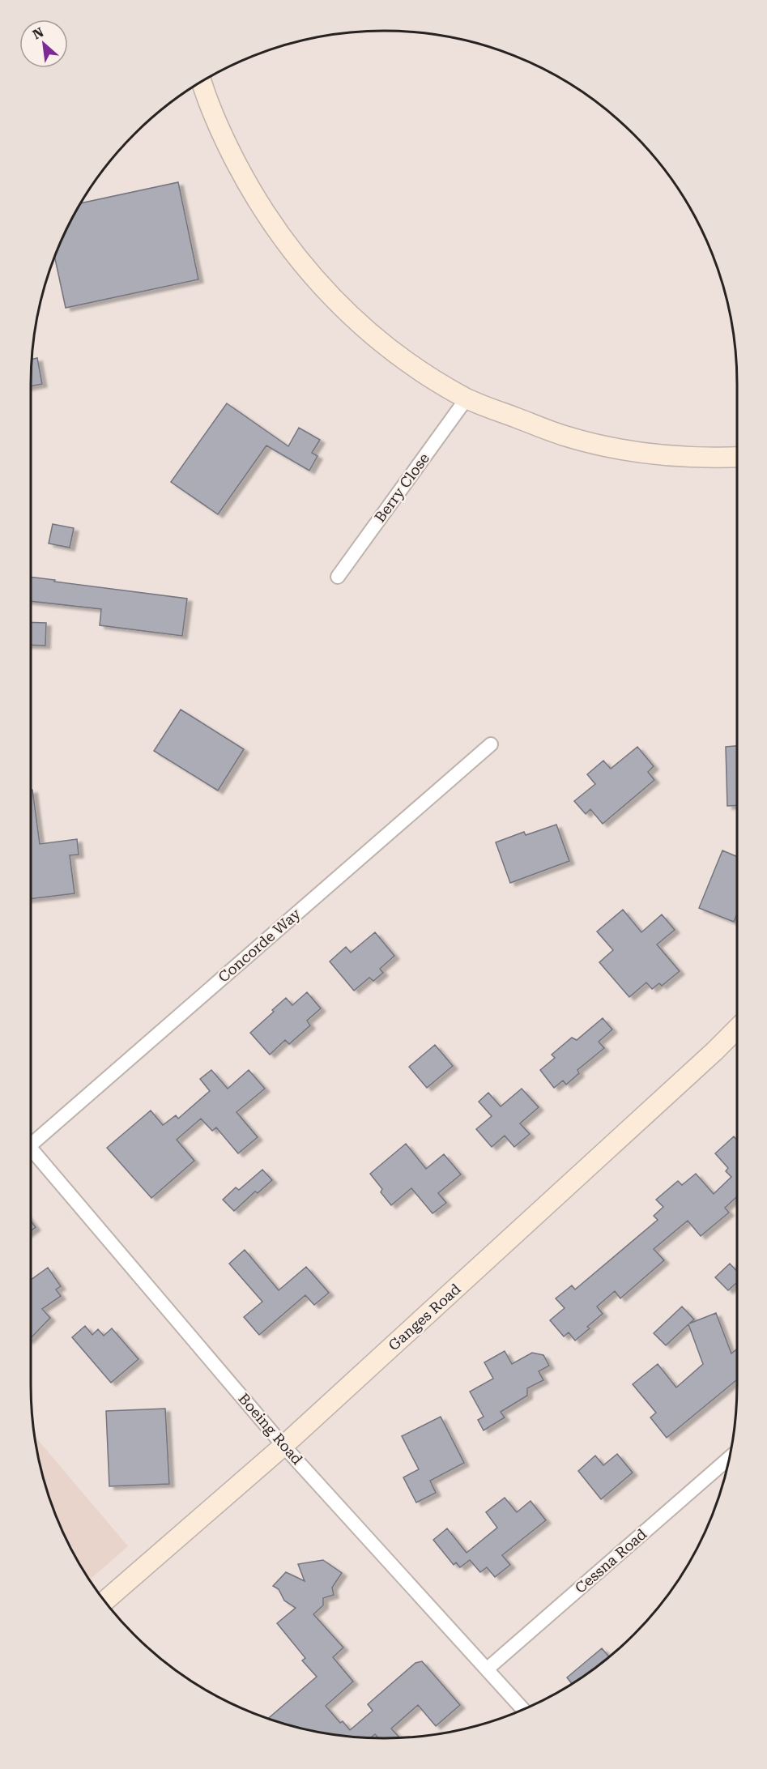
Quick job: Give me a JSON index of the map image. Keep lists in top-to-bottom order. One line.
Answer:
{"streets":{"street":["Berry Close","Concorde Way","Ganges Road","Boeing Road","Cessna Road"]},"crossings":[["Ganges Road","Boeing Road"],["Boeing Road","Cessna Road"]],"north":"top left"}
